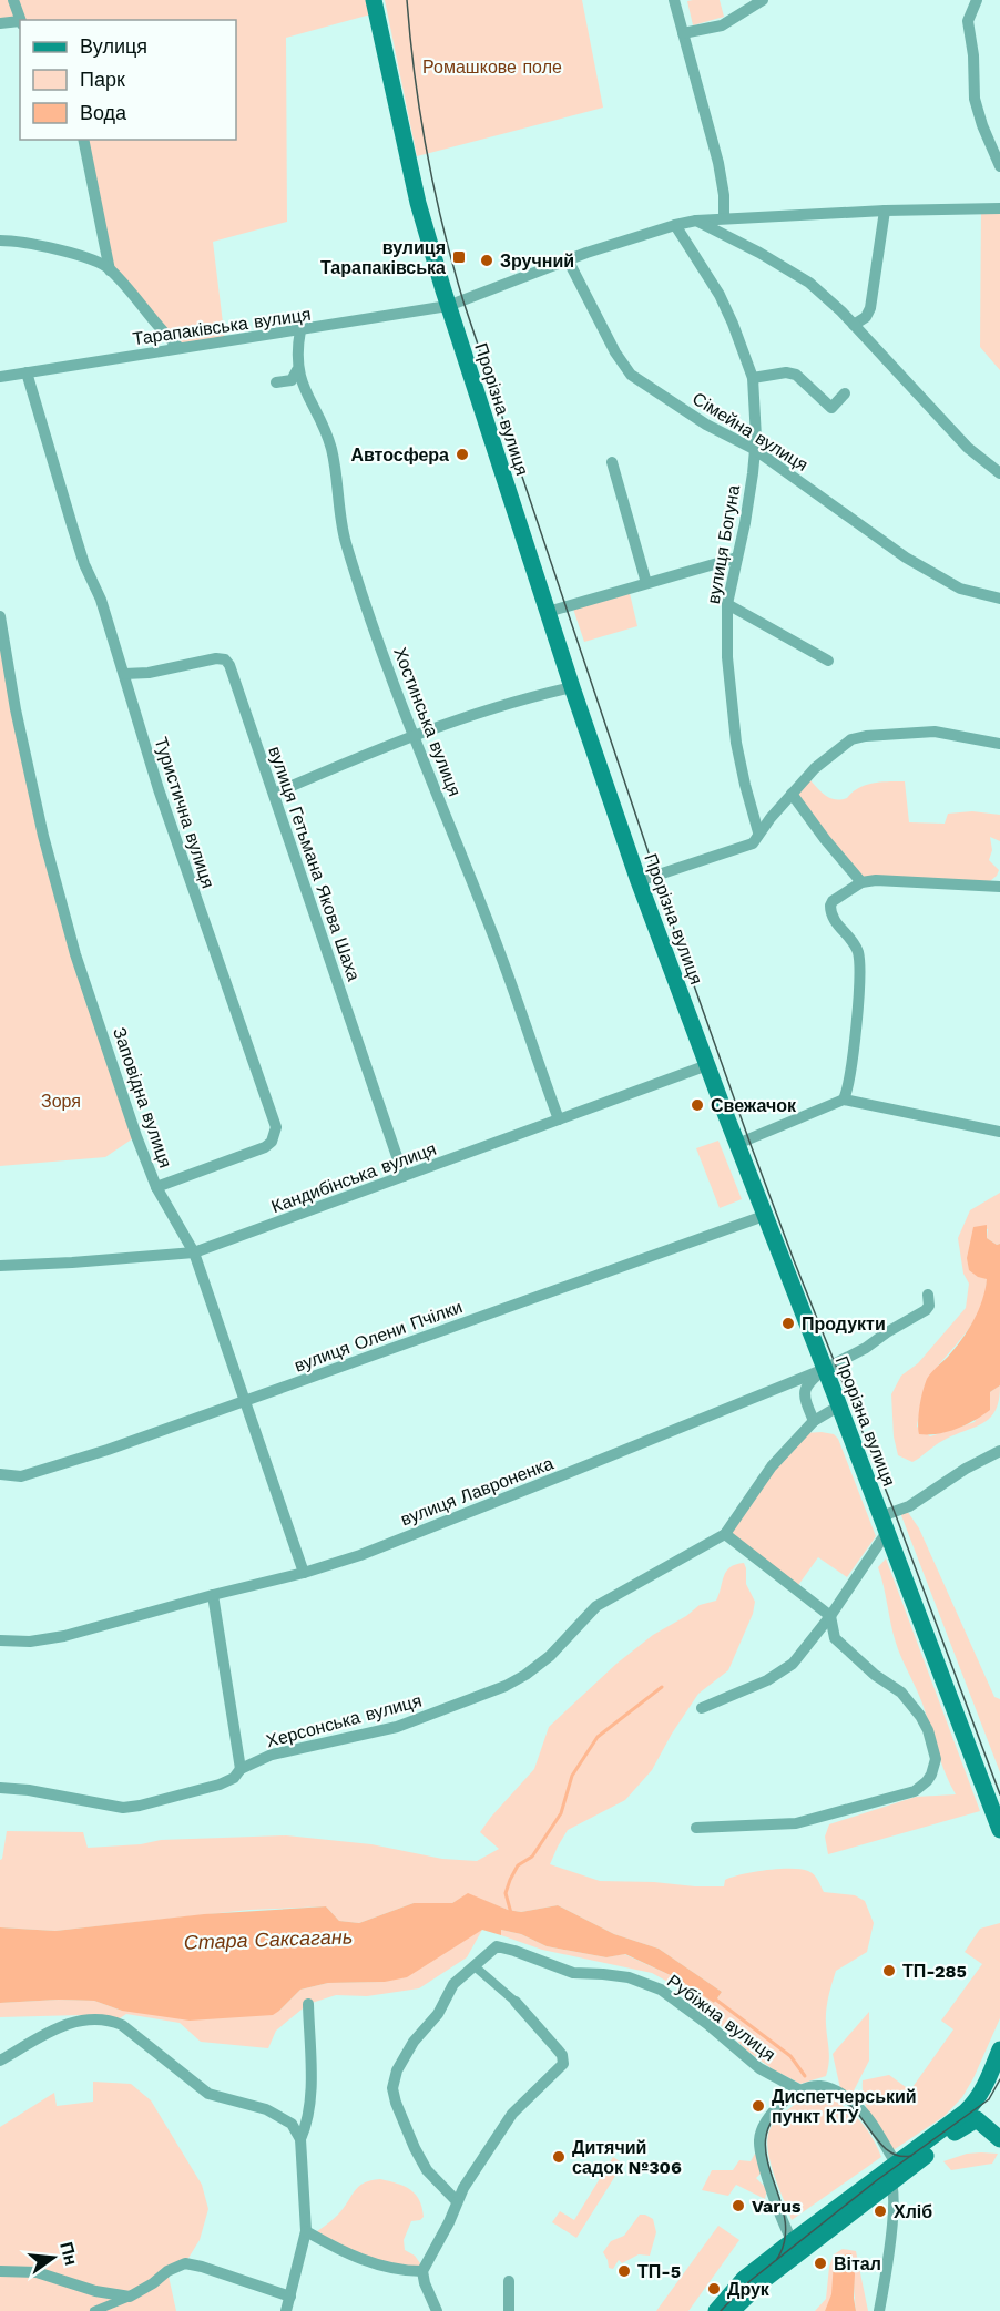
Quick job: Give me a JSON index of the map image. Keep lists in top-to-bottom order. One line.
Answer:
{"streets":{"main road":["Прорізна вулиця"],"street":["Тарапаківська вулиця","Сімейна вулиця","вулиця Богуна","Хостинська вулиця","Туристична вулиця","вулиця Гетьмана Якова Шаха","Заповідна вулиця","Кандибінська вулиця","вулиця Олени Пчілки","вулиця Лавроненка","Херсонська вулиця","Рубіжна вулиця"]},"crossings":[["Тарапаківська вулиця","Прорізна вулиця"],["Тарапаківська вулиця","Сімейна вулиця"],["Тарапаківська вулиця","вулиця Богуна"],["Тарапаківська вулиця","Хостинська вулиця"],["Тарапаківська вулиця","Туристична вулиця"],["Прорізна вулиця","Кандибінська вулиця"],["Прорізна вулиця","вулиця Олени Пчілки"],["Прорізна вулиця","вулиця Лавроненка"],["Прорізна вулиця","Херсонська вулиця"],["Сімейна вулиця","вулиця Богуна"],["Хостинська вулиця","Кандибінська вулиця"],["Туристична вулиця","вулиця Гетьмана Якова Шаха"],["Туристична вулиця","Заповідна вулиця"],["вулиця Гетьмана Якова Шаха","Кандибінська вулиця"],["Заповідна вулиця","Кандибінська вулиця"],["Заповідна вулиця","вулиця Олени Пчілки"],["Заповідна вулиця","вулиця Лавроненка"]],"water":["Стара Саксагань"],"parks":["Ромашкове поле","Зоря"],"places":{"transit":["вулиця Тарапаківська"],"other":["Зручний","Автосфера","Свежачок","Продукти","ТП-285","Диспетчерський пункт КТУ","Дитячий садок №306","Varus","Хліб","Вітал","ТП-5","Друк"]},"legend":["Вулиця","Парк","Вода"],"north":"right"}
